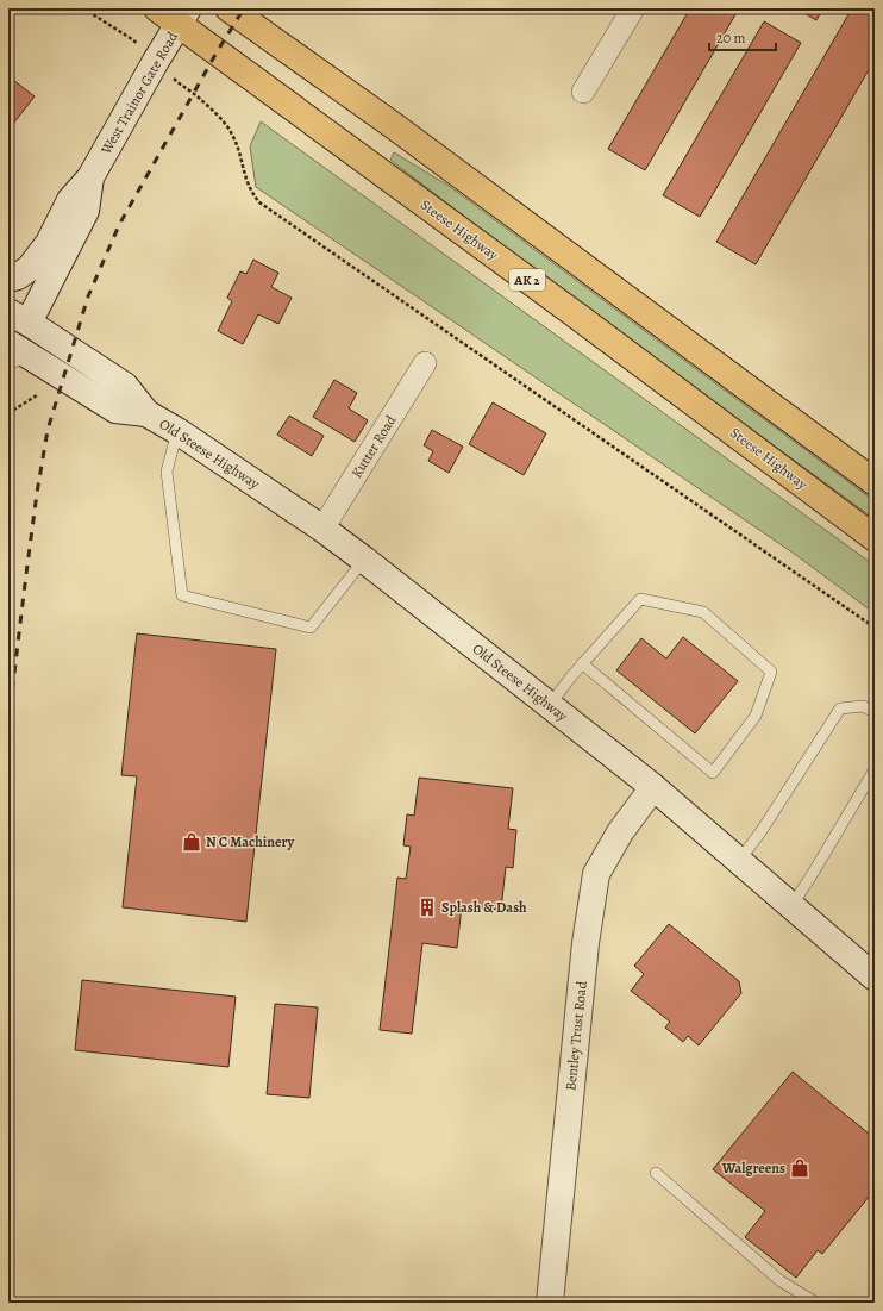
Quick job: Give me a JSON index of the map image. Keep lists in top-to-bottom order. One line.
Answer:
{"streets":{"highway":["Steese Highway","AK 2"],"main road":["West Trainor Gate Road","Old Steese Highway","Bentley Trust Road"],"street":["Kutter Road"]},"crossings":[["West Trainor Gate Road","Steese Highway"],["West Trainor Gate Road","Old Steese Highway"],["Kutter Road","Old Steese Highway"],["Old Steese Highway","Bentley Trust Road"]],"places":{"shop":["N C Machinery","Walgreens"],"building":["Splash & Dash"]},"scale_bar":"20 m"}
